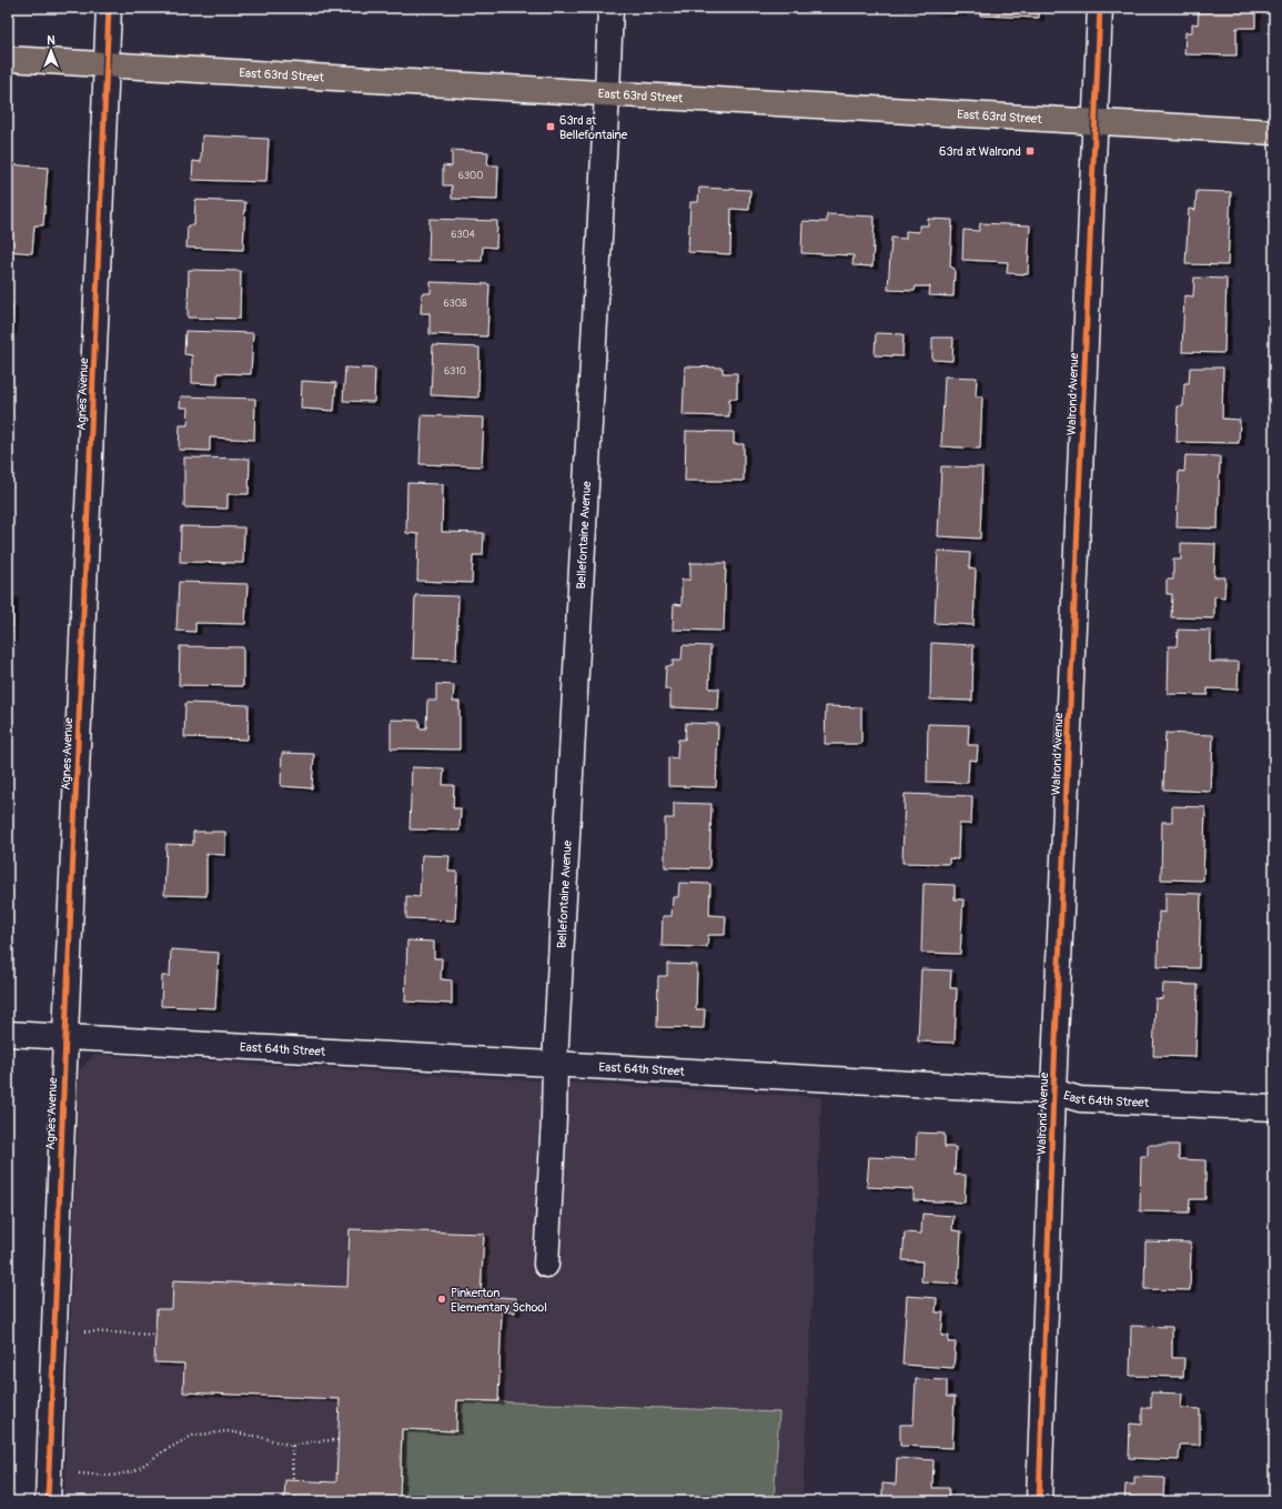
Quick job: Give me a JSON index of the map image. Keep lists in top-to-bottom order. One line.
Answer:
{"streets":{"main road":["East 63rd Street"],"street":["Agnes Avenue","Walrond Avenue","Bellefontaine Avenue","East 64th Street"]},"crossings":[["East 63rd Street","Agnes Avenue"],["East 63rd Street","Walrond Avenue"],["East 63rd Street","Bellefontaine Avenue"],["Agnes Avenue","East 64th Street"],["Walrond Avenue","East 64th Street"],["Bellefontaine Avenue","East 64th Street"]],"places":{"transit":["63rd at Bellefontaine","63rd at Walrond"],"other":["Pinkerton Elementary School"]},"house_numbers":["6300","6304","6308","6310"],"north":"top"}
